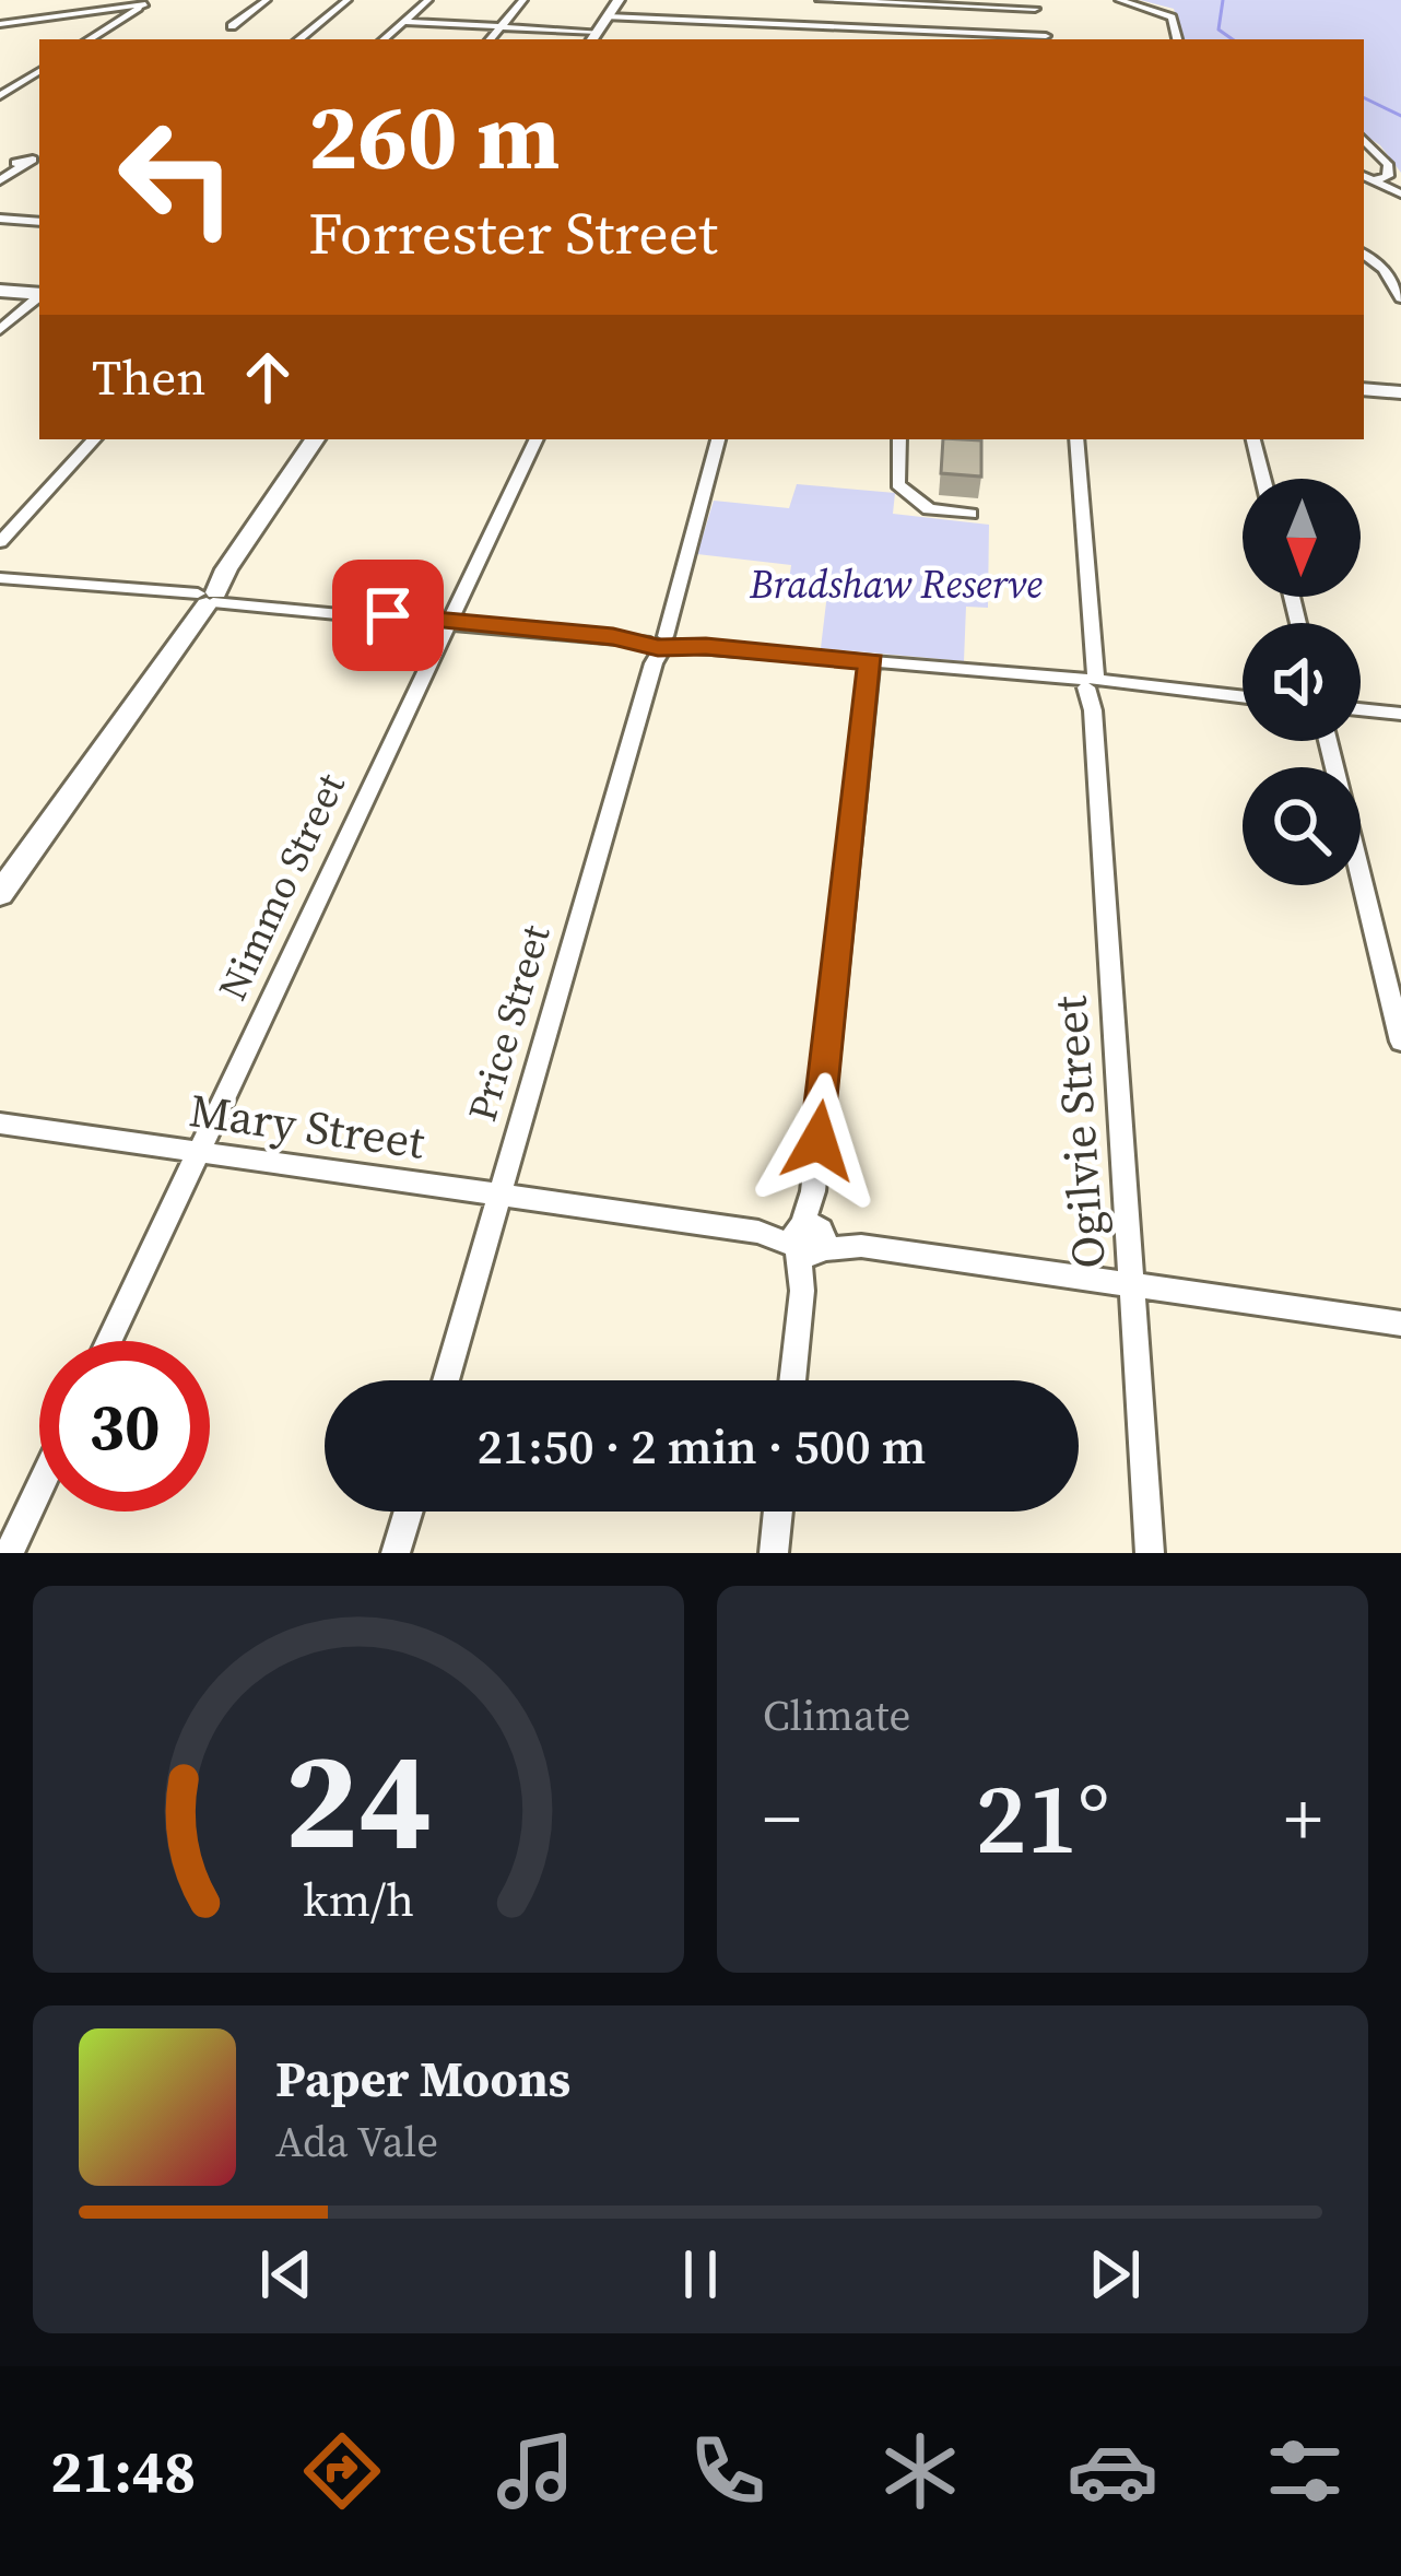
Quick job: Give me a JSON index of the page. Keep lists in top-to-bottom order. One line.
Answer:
{"streets":{"street":["Nimmo Street","Price Street","Mary Street","Ogilvie Street"]},"crossings":[["Nimmo Street","Mary Street"],["Price Street","Mary Street"],["Mary Street","Ogilvie Street"]],"parks":["Bradshaw Reserve"],"north":"bottom","page":{"turn":["260 m","Forrester Street"],"then":"Then","limit":"30","trip":"21:50 · 2 min · 500 m","tile":"Climate","heat":["−","21°","+"],"song":["Paper Moons","Ada Vale"],"tabs":"21:48","gauge":["24","km/h"]}}
